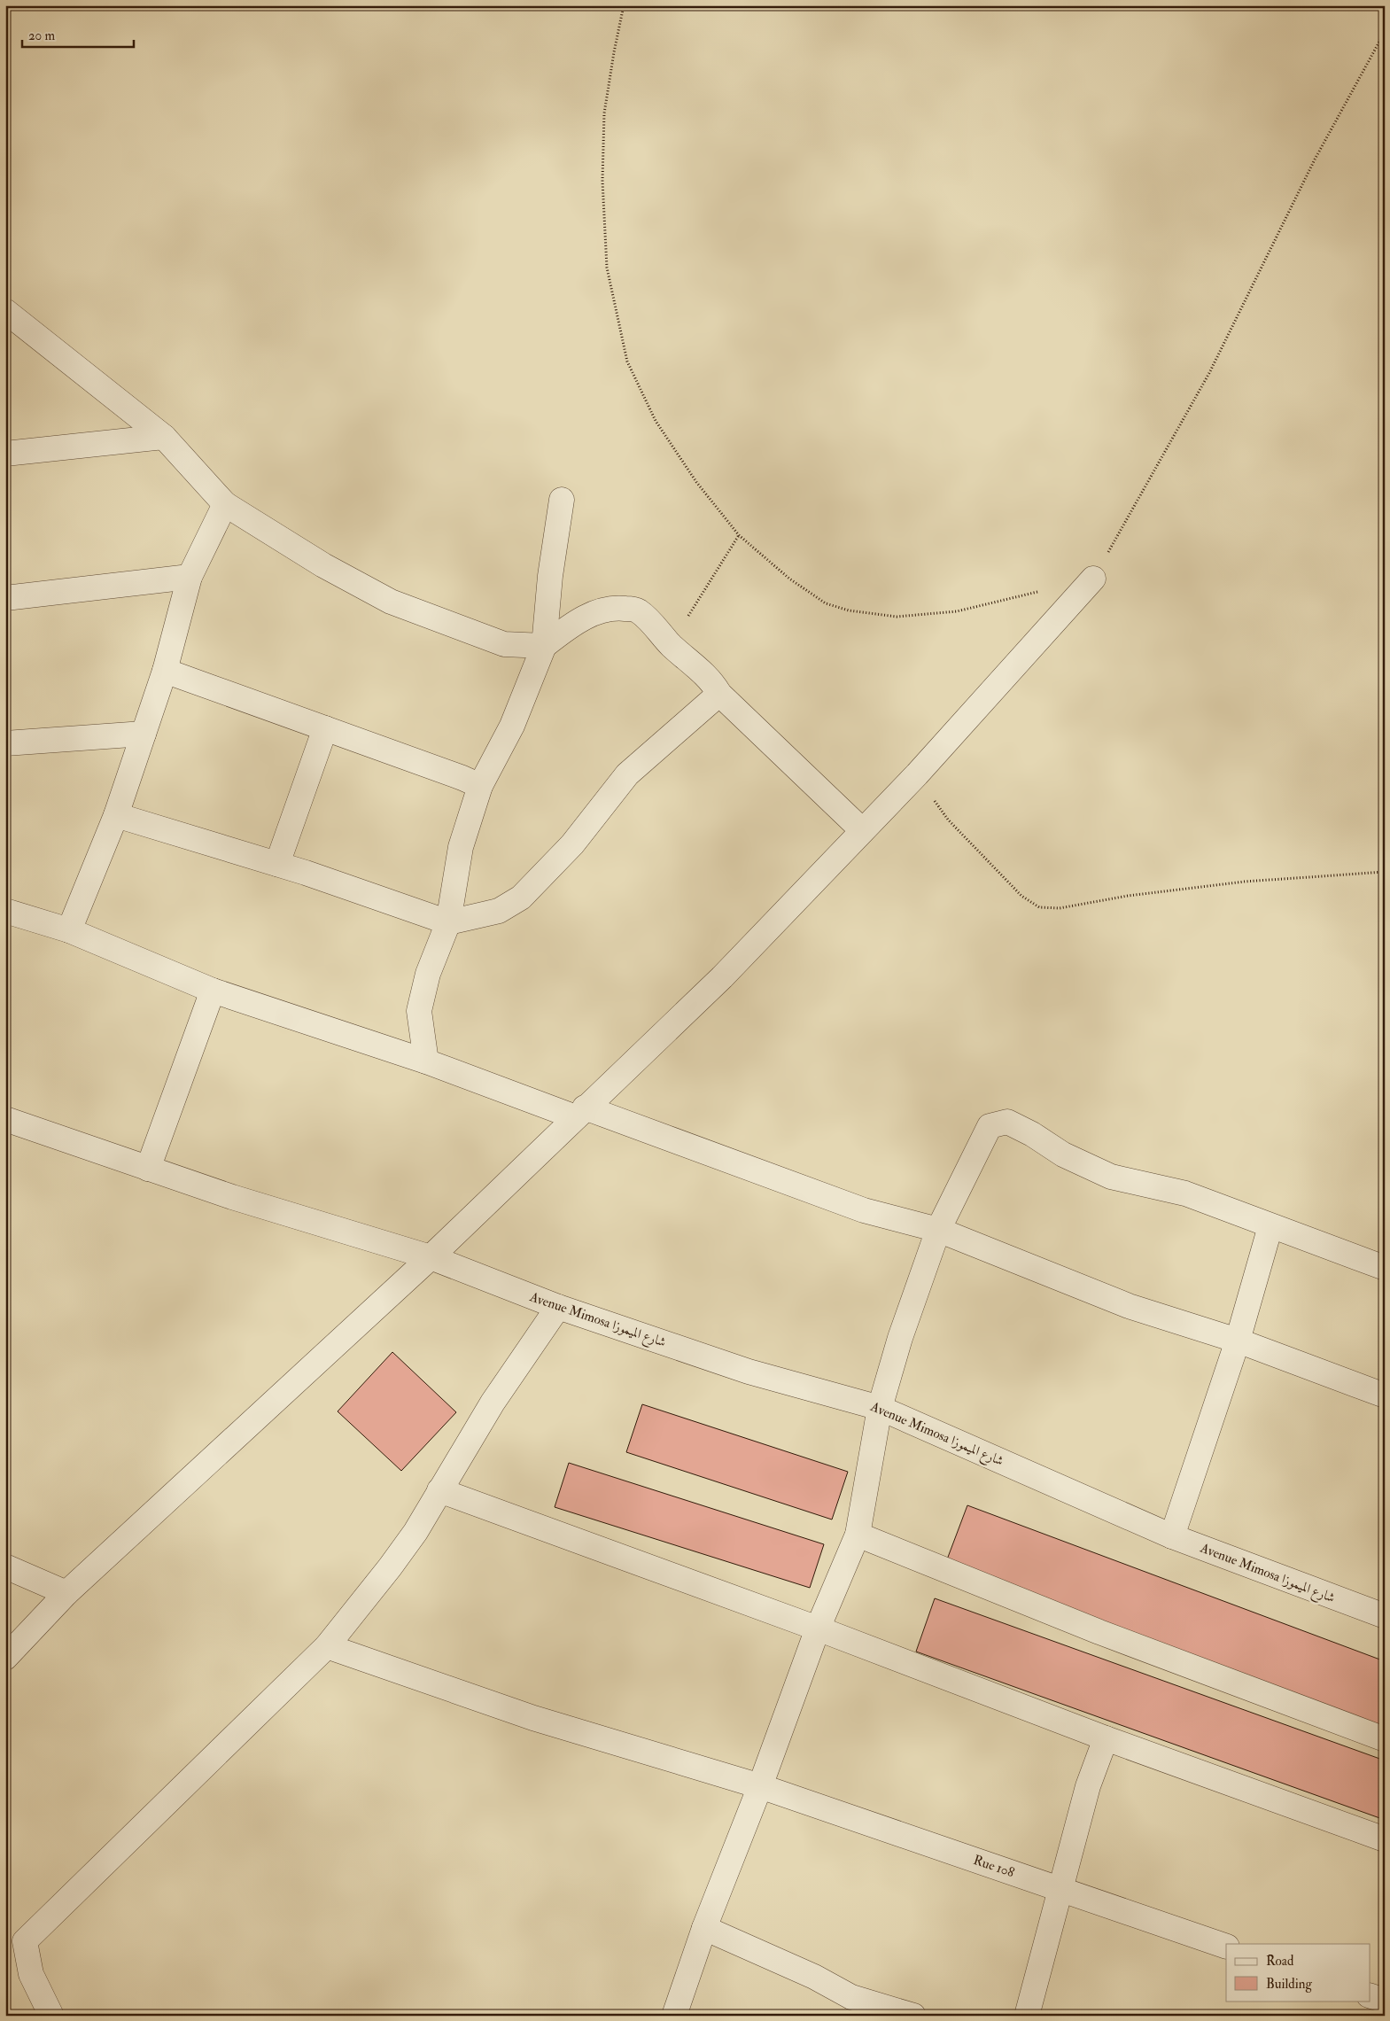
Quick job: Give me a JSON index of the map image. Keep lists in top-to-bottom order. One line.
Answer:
{"streets":{"street":["Avenue Mimosa شارع الميموزا","Rue 108"]},"legend":["Road","Building"],"scale_bar":"20 m"}
